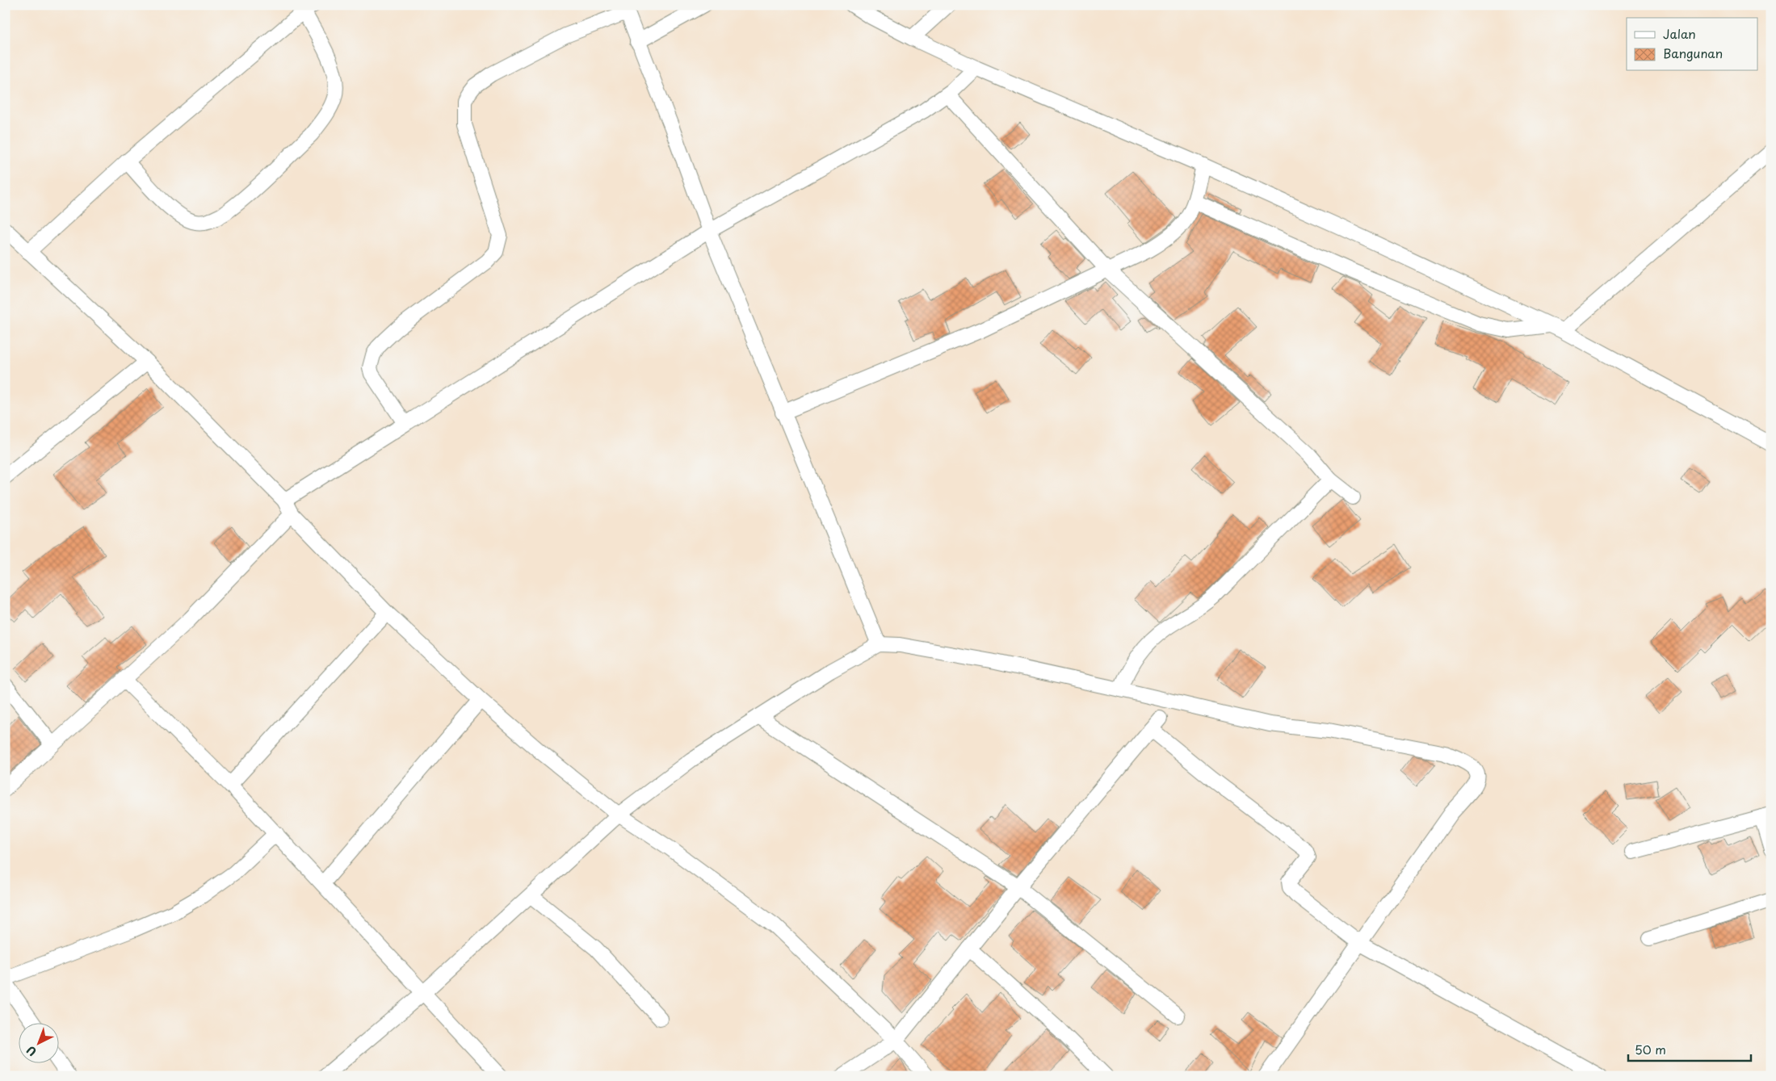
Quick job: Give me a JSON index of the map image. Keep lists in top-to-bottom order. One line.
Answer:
{"legend":["Jalan","Bangunan"],"scale_bar":"50 m","north":"bottom left"}
